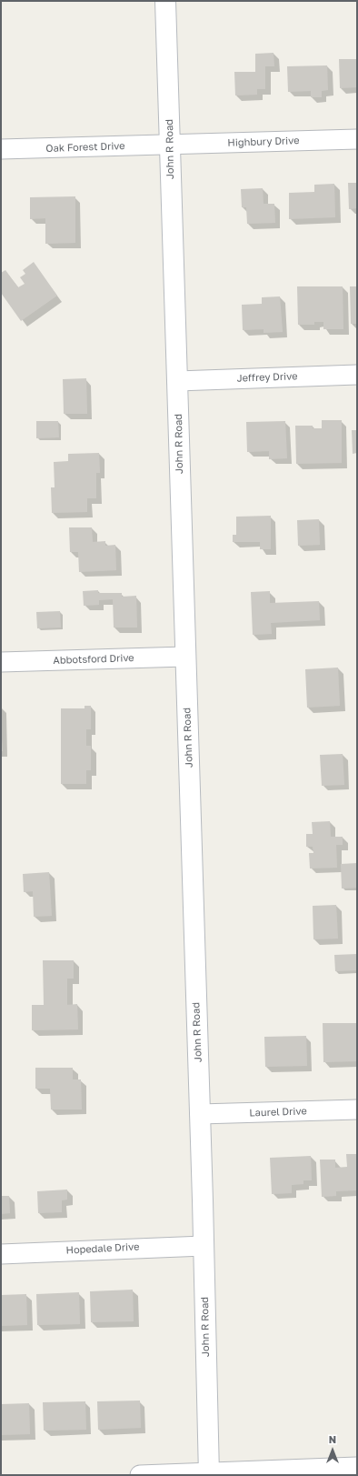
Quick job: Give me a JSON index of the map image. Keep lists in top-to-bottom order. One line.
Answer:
{"streets":{"main road":["John R Road"],"street":["Highbury Drive","Oak Forest Drive","Jeffrey Drive","Abbotsford Drive","Laurel Drive","Hopedale Drive"]},"crossings":[["Highbury Drive","Oak Forest Drive"],["Highbury Drive","John R Road"],["Oak Forest Drive","John R Road"],["John R Road","Jeffrey Drive"],["John R Road","Abbotsford Drive"],["John R Road","Laurel Drive"],["John R Road","Hopedale Drive"]],"north":"top"}
